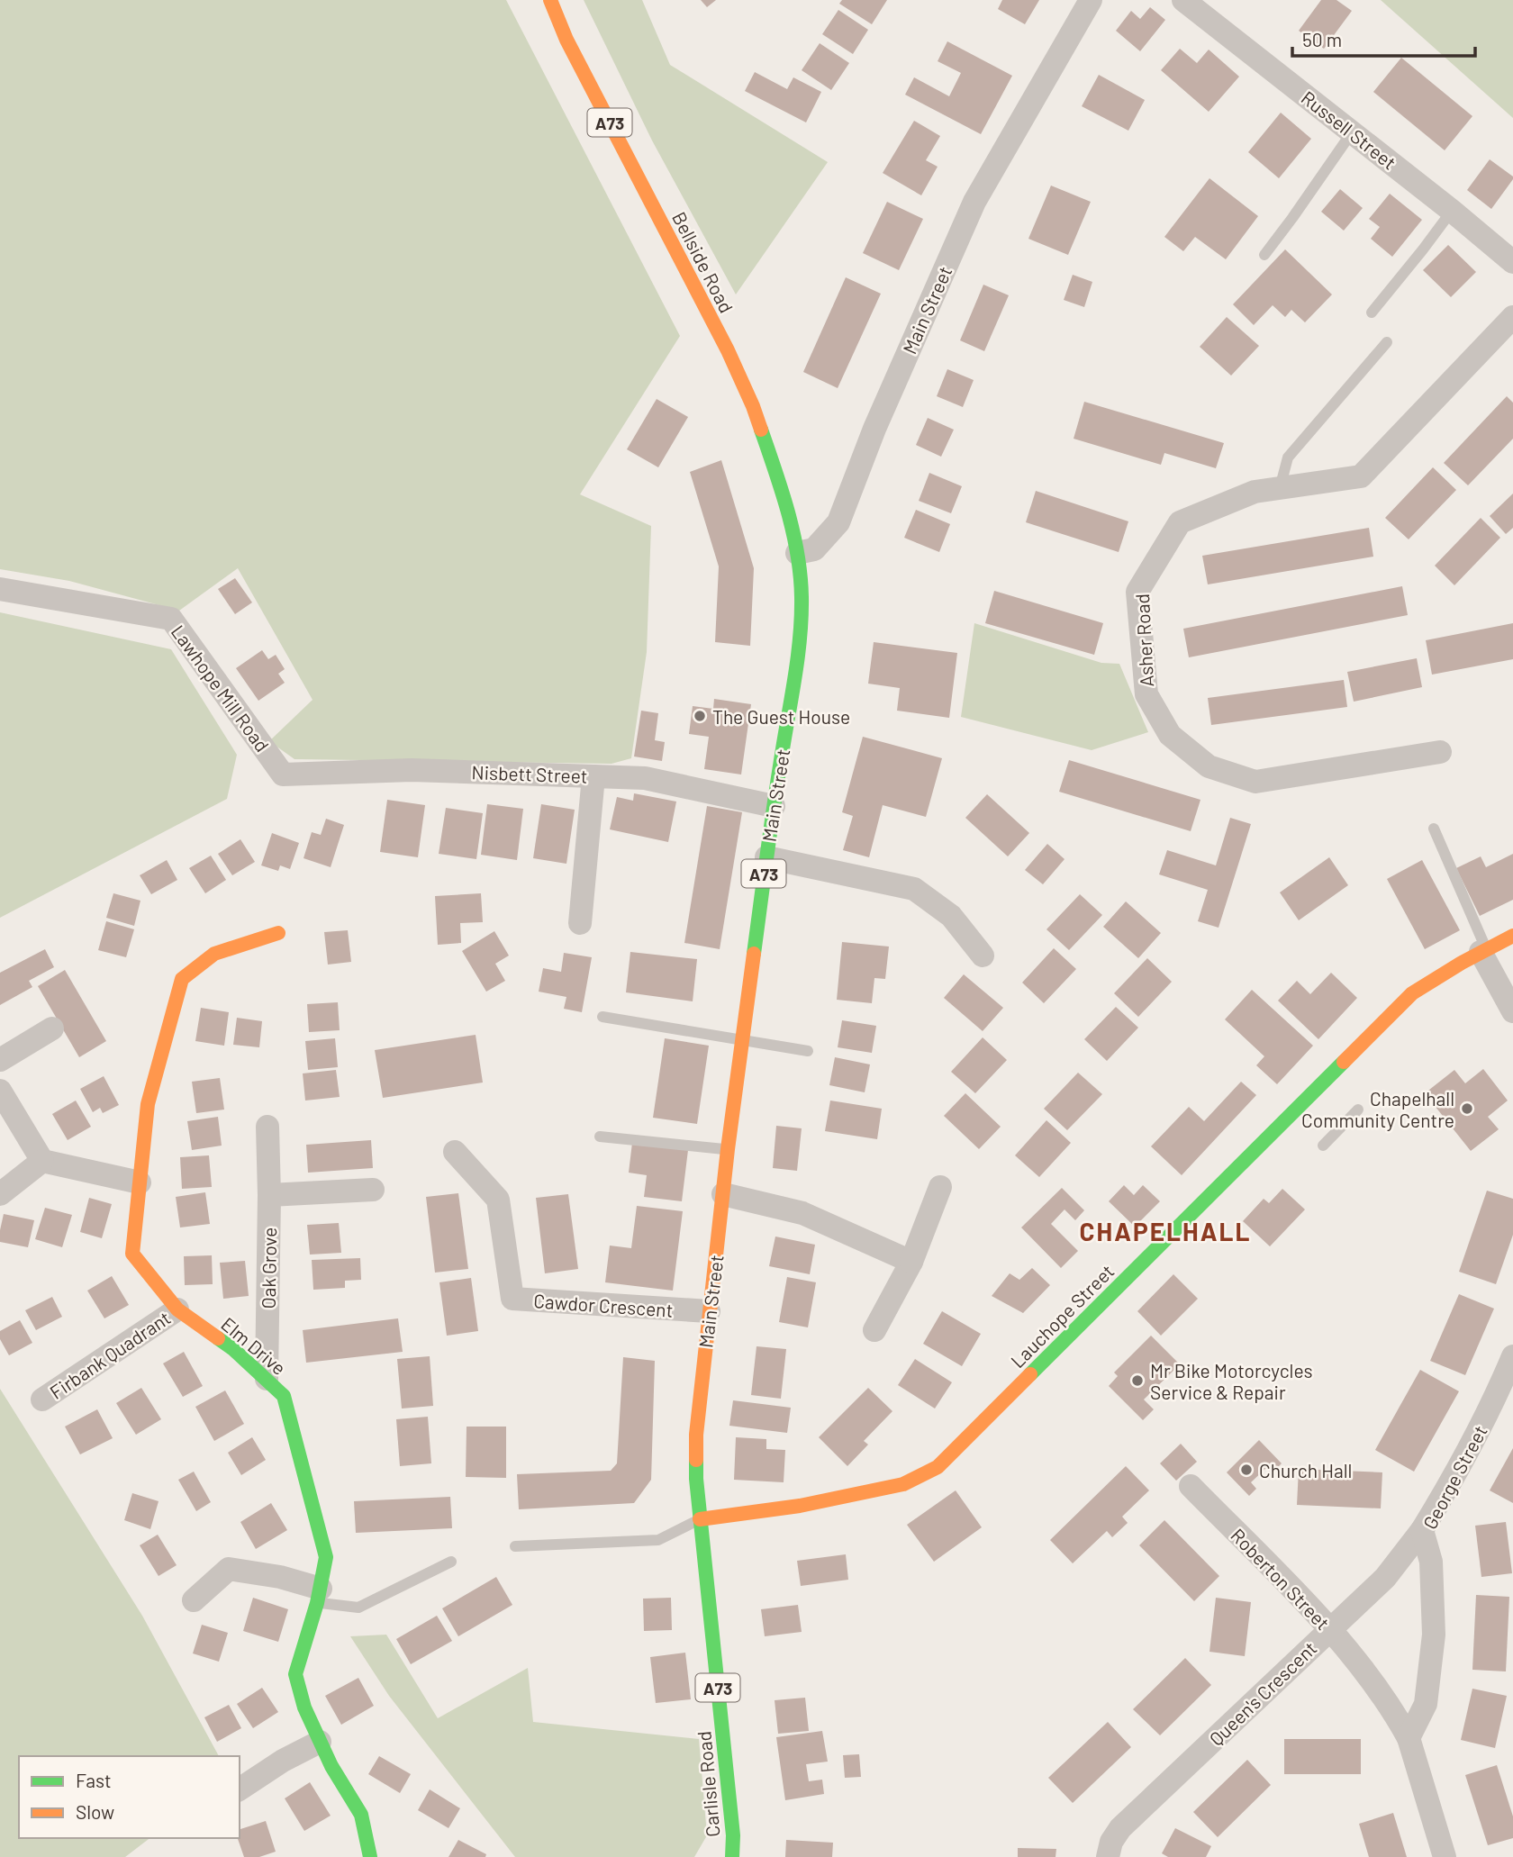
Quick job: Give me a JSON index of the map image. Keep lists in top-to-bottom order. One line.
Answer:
{"streets":{"street":["A73","Russell Street","Bellside Road","Main Street","Asher Road","Lawhope Mill Road","Nisbett Street","Oak Grove","Cawdor Crescent","Lauchope Street","Elm Drive","Firbank Quadrant","George Street","Roberton Street","Queen's Crescent","Carlisle Road"]},"crossings":[["Bellside Road","Main Street"],["Main Street","Nisbett Street"],["Main Street","Cawdor Crescent"],["Main Street","Lauchope Street"],["Main Street","Carlisle Road"],["Lawhope Mill Road","Nisbett Street"],["Oak Grove","Elm Drive"],["Lauchope Street","Carlisle Road"],["Elm Drive","Firbank Quadrant"],["George Street","Roberton Street"],["George Street","Queen's Crescent"],["Roberton Street","Queen's Crescent"]],"districts":["CHAPELHALL"],"places":["The Guest House","Chapelhall Community Centre","Mr Bike Motorcycles Service & Repair","Church Hall"],"legend":["Fast","Slow"],"scale_bar":"50 m"}
